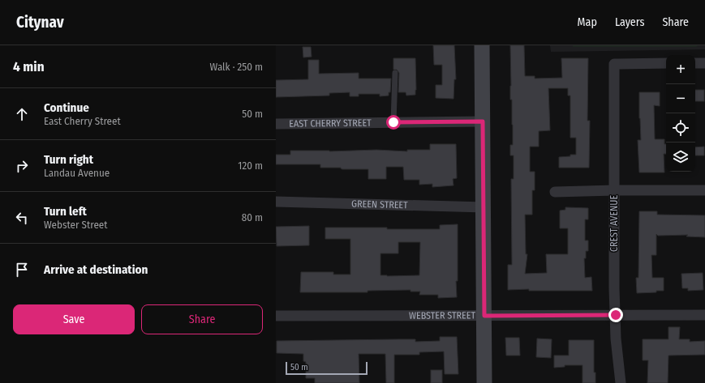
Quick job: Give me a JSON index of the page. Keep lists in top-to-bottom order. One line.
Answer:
{"streets":{"street":["EAST CHERRY STREET","GREEN STREET","CREST AVENUE","WEBSTER STREET"]},"crossings":[["CREST AVENUE","WEBSTER STREET"]],"scale_bar":"50 m","page":{"header":"Citynav","nav":["Map","Layers","Share"],"heading":["4 min","Walk · 250 m"],"map_buttons":["+","−"],"list":[["Continue","East Cherry Street","50 m"],["Turn right","Landau Avenue","120 m"],["Turn left","Webster Street","80 m"],"Arrive at destination"],"buttons":["Save","Share"],"scale":"50 m"}}
